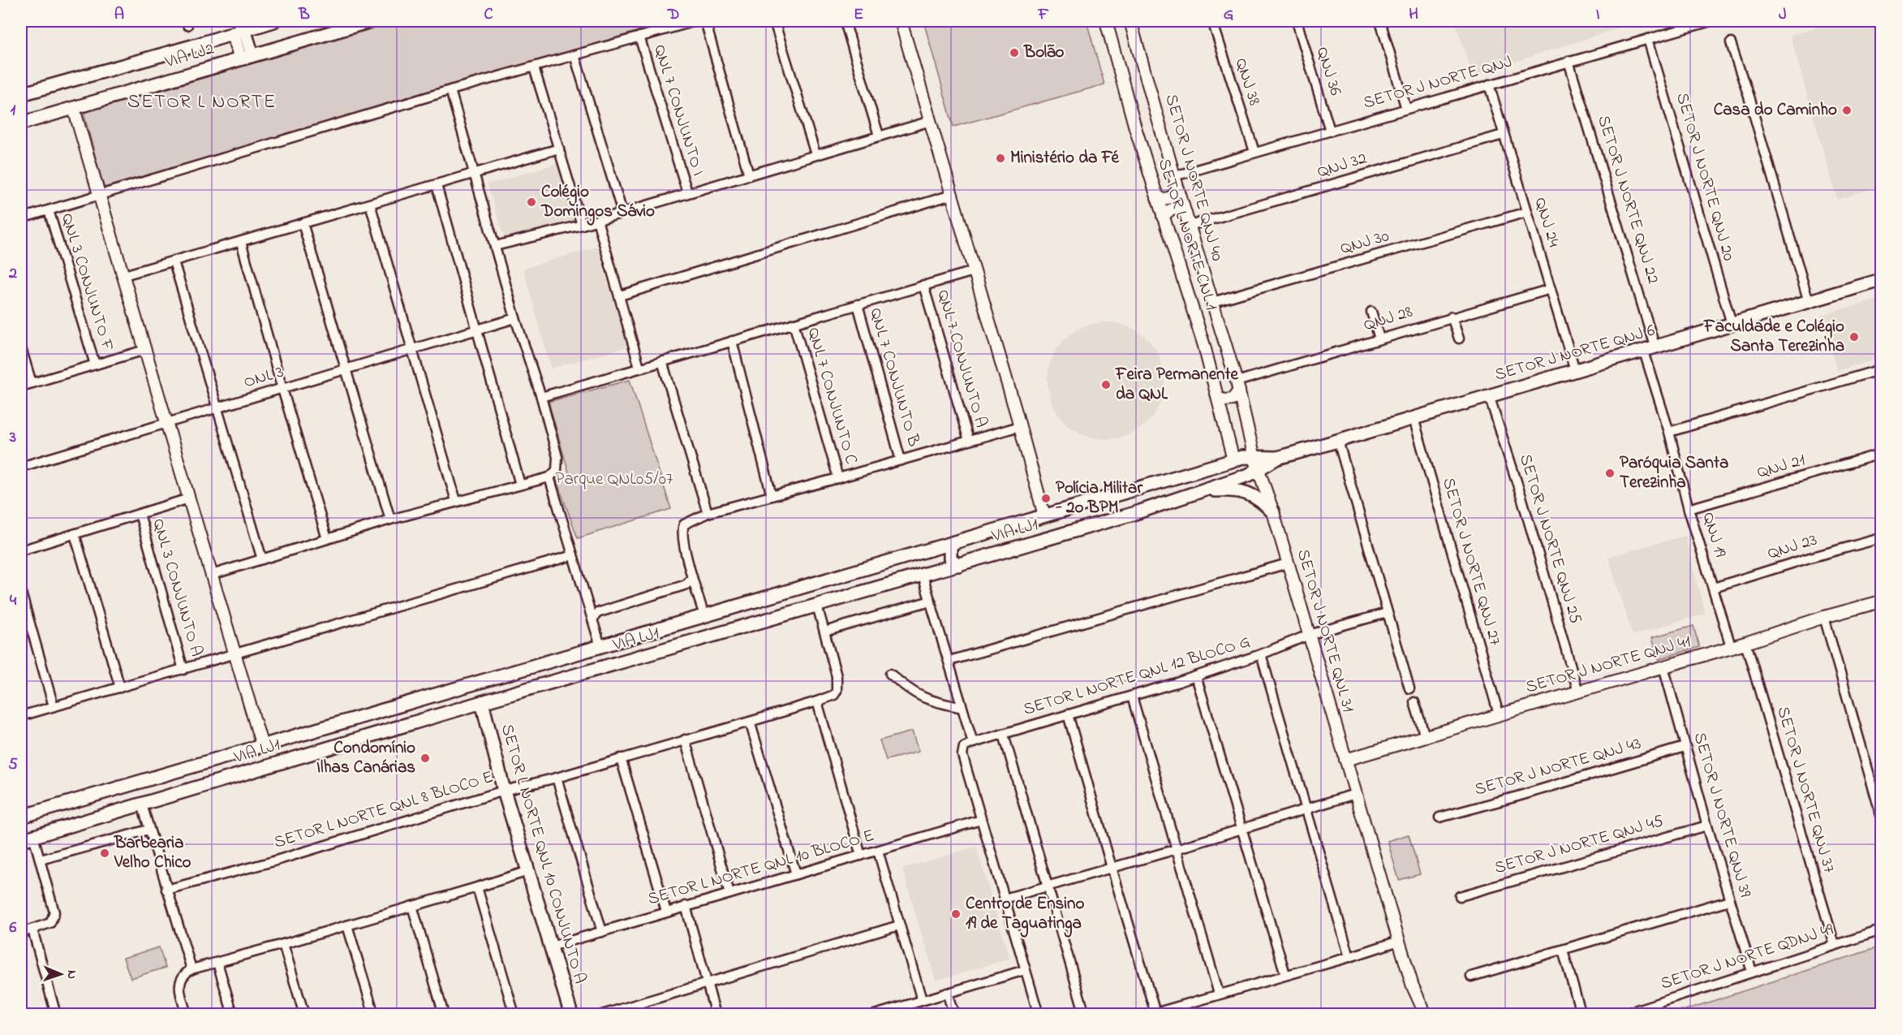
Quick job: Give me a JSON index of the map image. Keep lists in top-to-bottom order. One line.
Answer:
{"streets":{"main road":["VIA LJ2","SETOR J NORTE QNJ 6","VIA LJ1","SETOR L NORTE QNL 10 CONJUNTO A"],"street":["QNJ 36","QNJ 38","SETOR J NORTE QNJ","QNL 7 CONJUNTO I","QNJ 32","SETOR J NORTE QNJ 20","SETOR J NORTE QNJ 40","SETOR J NORTE QNJ 22","QNJ 24","SETOR L NORTE CNL 1","QNJ 30","QNL 3 CONJUNTO F","QNJ 28","QNL 7 CONJUNTO A","ONL 3","QNL 7 CONJUNTO B","QNL 7 CONJUNTO C","QNJ 21","QNJ 19","SETOR J NORTE QNJ 25","QNJ 23","SETOR J NORTE QNJ 27","QNL 3 CONJUNTO A","SETOR J NORTE QNL 31","SETOR J NORTE QNJ 41","SETOR L NORTE QNL 12 BLOCO G","SETOR J NORTE QNJ 43","SETOR J NORTE QNJ 37","SETOR L NORTE QNL 8 BLOCO E","SETOR J NORTE QNJ 39","SETOR J NORTE QNJ 45","SETOR L NORTE QNL 10 BLOCO E","SETOR J NORTE QDNJ 49"]},"crossings":[["QNJ 36","SETOR J NORTE QNJ"],["QNJ 38","SETOR J NORTE QNJ"],["SETOR J NORTE QNJ","SETOR J NORTE QNJ 20"],["SETOR J NORTE QNJ","SETOR J NORTE QNJ 40"],["SETOR J NORTE QNJ","SETOR J NORTE QNJ 22"],["SETOR J NORTE QNJ","QNJ 24"],["QNJ 32","SETOR J NORTE QNJ 40"],["QNJ 32","QNJ 24"],["SETOR J NORTE QNJ 20","SETOR J NORTE QNJ 6"],["SETOR J NORTE QNJ 40","QNJ 30"],["SETOR J NORTE QNJ 40","QNJ 28"],["SETOR J NORTE QNJ 40","VIA LJ1"],["SETOR J NORTE QNJ 40","SETOR J NORTE QNL 31"],["SETOR J NORTE QNJ 22","SETOR J NORTE QNJ 6"],["SETOR J NORTE QNJ 22","QNJ 19"],["QNJ 24","QNJ 30"],["QNJ 24","QNJ 28"],["QNJ 24","SETOR J NORTE QNJ 6"],["SETOR L NORTE CNL 1","VIA LJ1"],["SETOR J NORTE QNJ 6","VIA LJ1"],["SETOR J NORTE QNJ 6","QNJ 19"],["SETOR J NORTE QNJ 6","SETOR J NORTE QNJ 25"],["SETOR J NORTE QNJ 6","SETOR J NORTE QNJ 27"],["QNJ 21","QNJ 19"],["VIA LJ1","SETOR J NORTE QNL 31"],["VIA LJ1","SETOR L NORTE QNL 10 CONJUNTO A"],["QNJ 19","QNJ 23"],["QNJ 19","SETOR J NORTE QNJ 41"],["SETOR J NORTE QNJ 25","SETOR J NORTE QNJ 41"],["SETOR J NORTE QNJ 27","SETOR J NORTE QNJ 41"],["SETOR J NORTE QNL 31","SETOR J NORTE QNJ 41"],["SETOR J NORTE QNL 31","SETOR L NORTE QNL 12 BLOCO G"],["SETOR J NORTE QNJ 41","SETOR J NORTE QNJ 37"],["SETOR J NORTE QNJ 41","SETOR J NORTE QNJ 39"],["SETOR J NORTE QNJ 43","SETOR J NORTE QNJ 39"],["SETOR J NORTE QNJ 37","SETOR J NORTE QDNJ 49"],["SETOR L NORTE QNL 8 BLOCO E","SETOR L NORTE QNL 10 CONJUNTO A"],["SETOR J NORTE QNJ 39","SETOR J NORTE QNJ 45"],["SETOR J NORTE QNJ 39","SETOR J NORTE QDNJ 49"],["SETOR L NORTE QNL 10 CONJUNTO A","SETOR L NORTE QNL 10 BLOCO E"]],"districts":["SETOR L NORTE"],"parks":["Parque QNL05/07"],"places":["Bolão","Casa do Caminho","Ministério da Fé","Colégio Domingos Sávio","Faculdade e Colégio Santa Terezinha","Feira Permanente da QNL","Paróquia Santa Terezinha","Polícia Militar - 2o BPM","Condomínio Ilhas Canárias","Barbearia Velho Chico","Centro de Ensino 19 de Taguatinga"],"north":"right","grid":{"columns":["A","B","C","D","E","F","G","H","I","J"],"rows":["1","2","3","4","5","6"]}}
